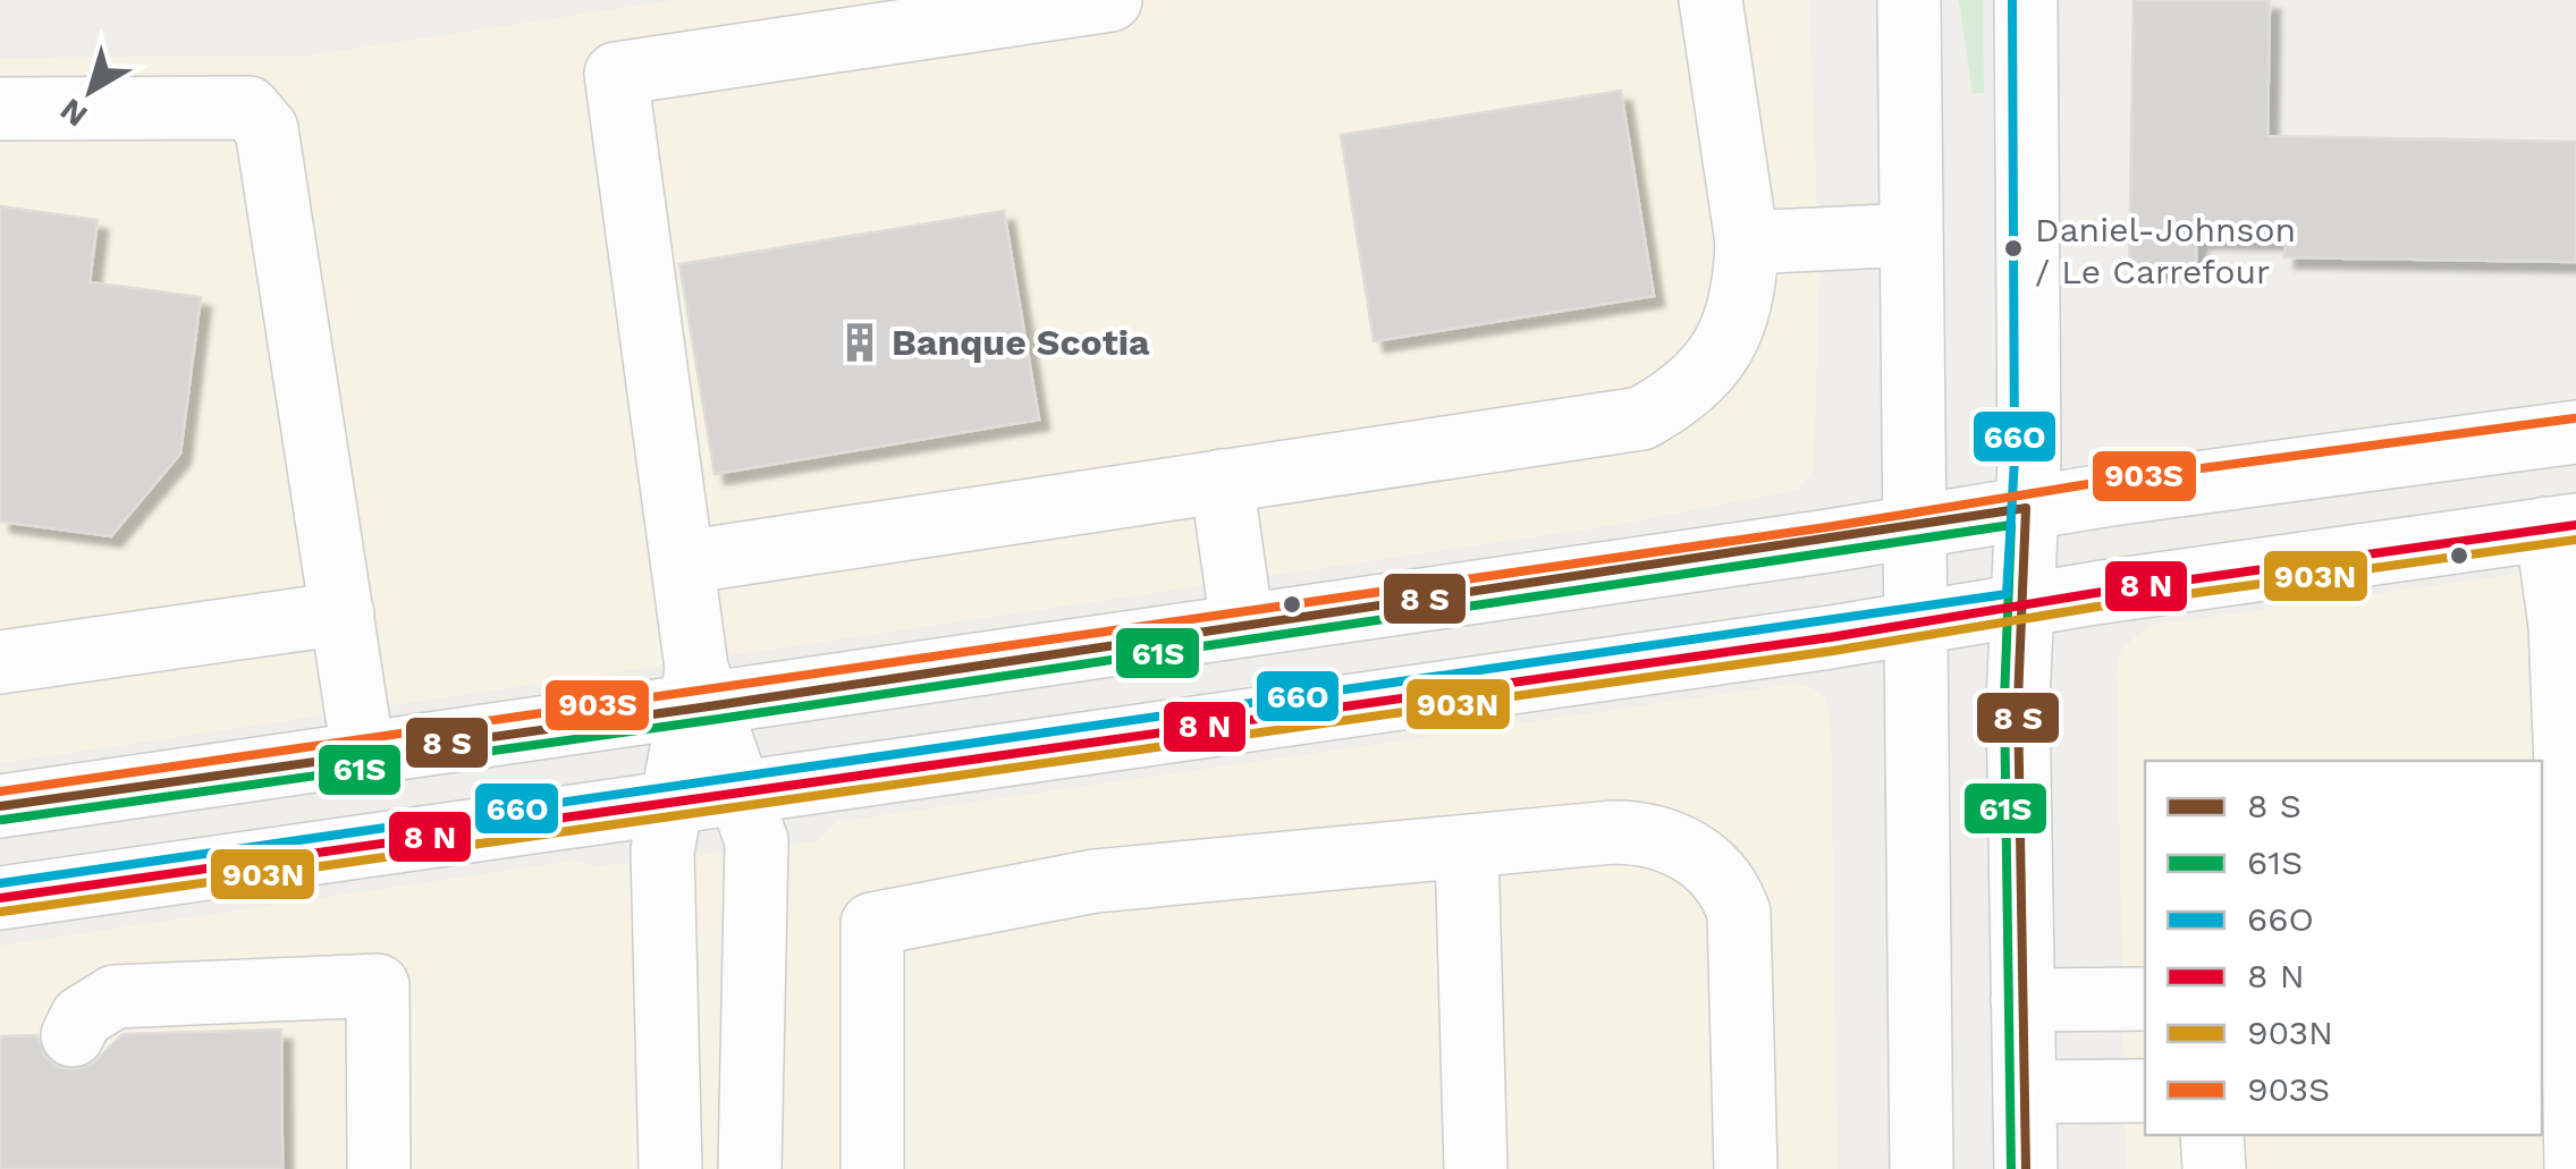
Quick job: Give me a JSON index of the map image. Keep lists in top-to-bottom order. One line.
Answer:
{"places":{"other":["Daniel-Johnson / Le Carrefour"],"building":["Banque Scotia"]},"lines":["transit line 66O","transit line 903S","transit line 61S","transit line 903N"],"legend":["8 S","61S","66O","8 N","903N","903S"],"north":"bottom left"}
